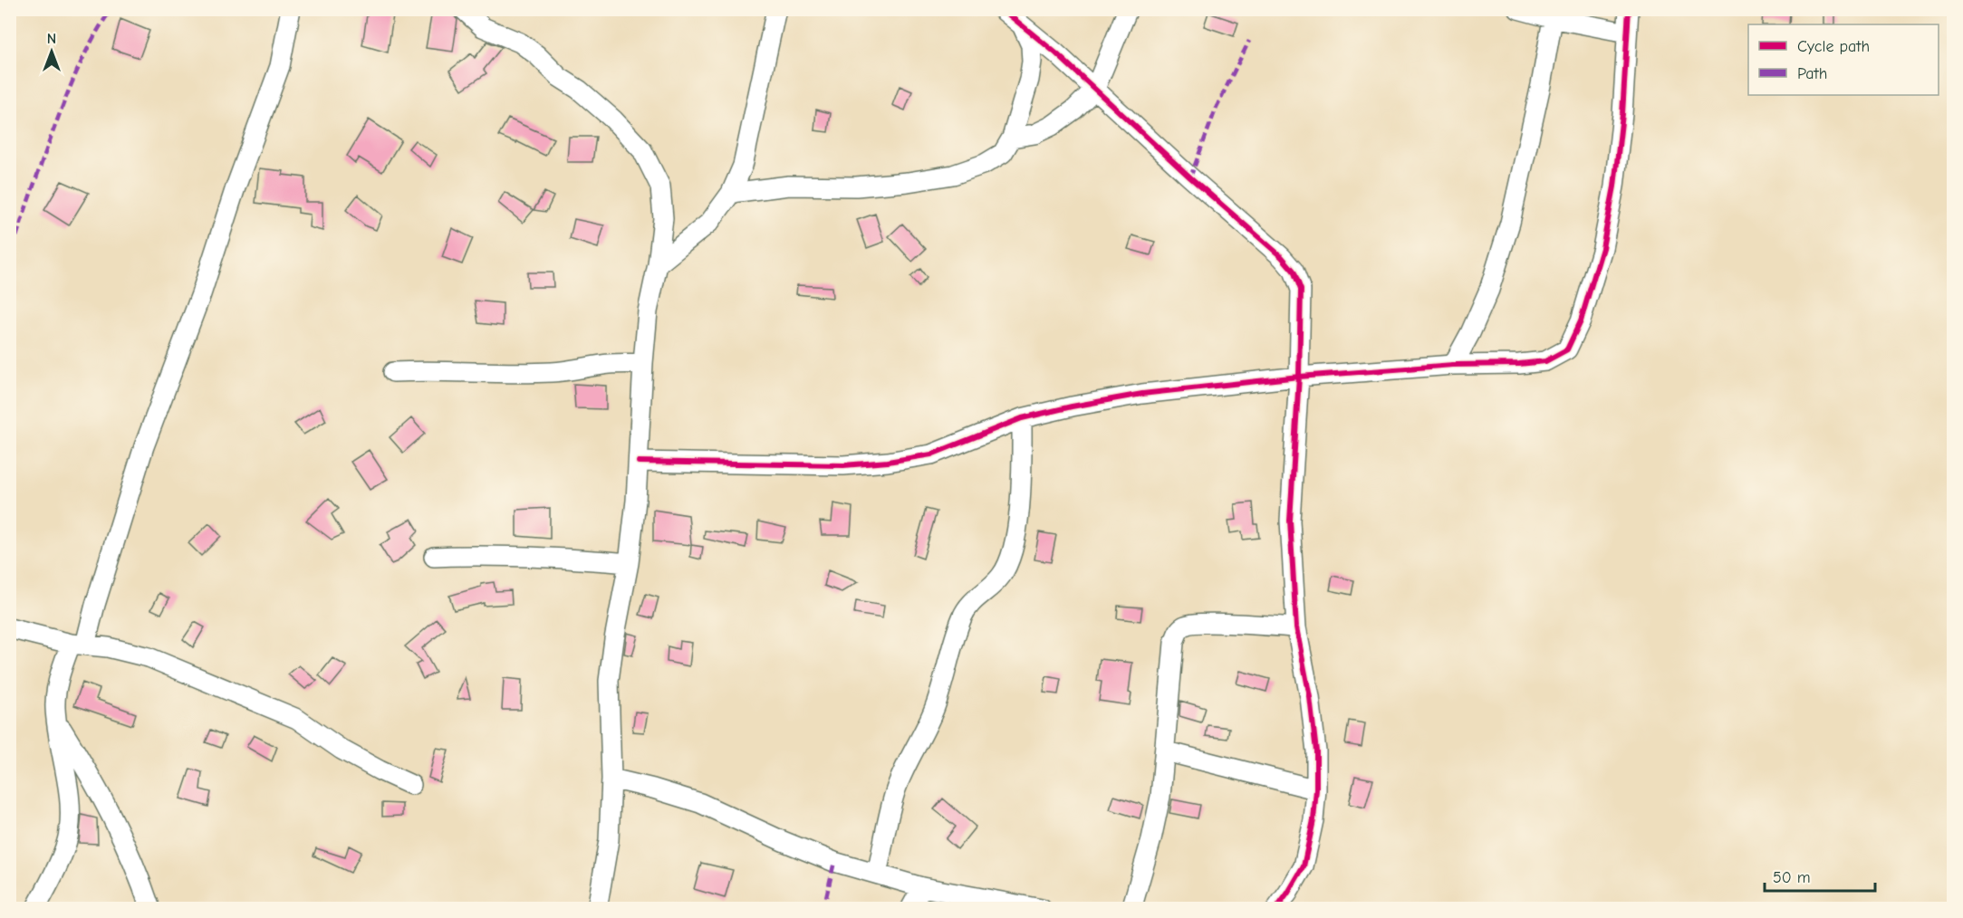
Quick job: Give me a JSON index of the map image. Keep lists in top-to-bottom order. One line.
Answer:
{"legend":["Cycle path","Path"],"scale_bar":"50 m","north":"top"}
